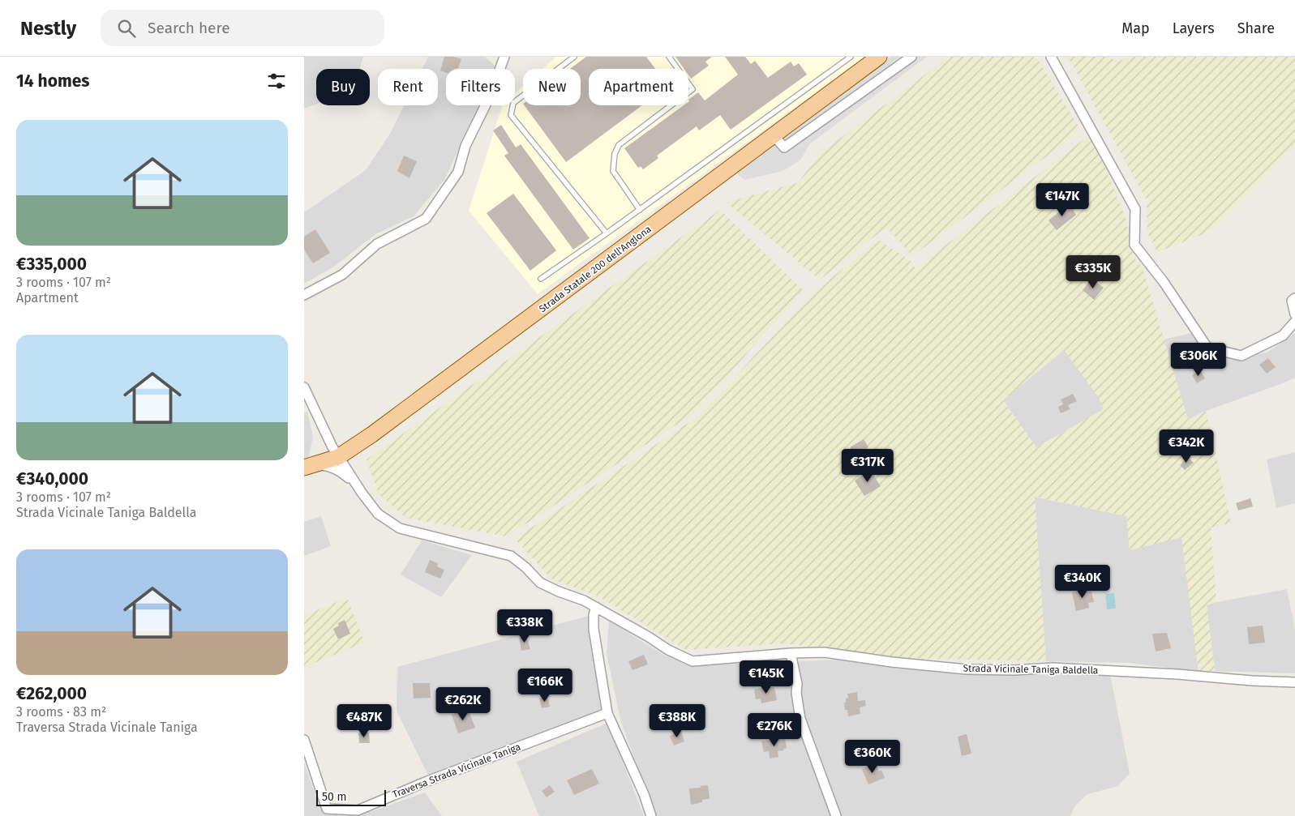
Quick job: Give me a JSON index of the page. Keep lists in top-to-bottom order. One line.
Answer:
{"streets":{"main road":["Strada Statale 200 dell'Anglona"],"street":["Strada Vicinale Taniga Baldella","Traversa Strada Vicinale Taniga"]},"crossings":[["Strada Statale 200 dell'Anglona","Strada Vicinale Taniga Baldella"]],"scale_bar":"50 m","page":{"header":"Nestly","search":"Search here","nav":["Map","Layers","Share"],"heading":"14 homes","chip":["Buy","Rent","Filters","New","Apartment"],"list":[{"name":"€335,000","note":"3 rooms · 107 m² · Apartment"},{"name":"€340,000","note":"3 rooms · 107 m² · Strada Vicinale Taniga Baldella"},{"name":"€262,000","note":"3 rooms · 83 m² · Traversa Strada Vicinale Taniga"}],"price":["€147K","€335K","€306K","€342K","€317K","€340K","€338K","€145K","€166K","€262K","€487K","€388K","€276K","€360K"],"scale":"50 m"}}
